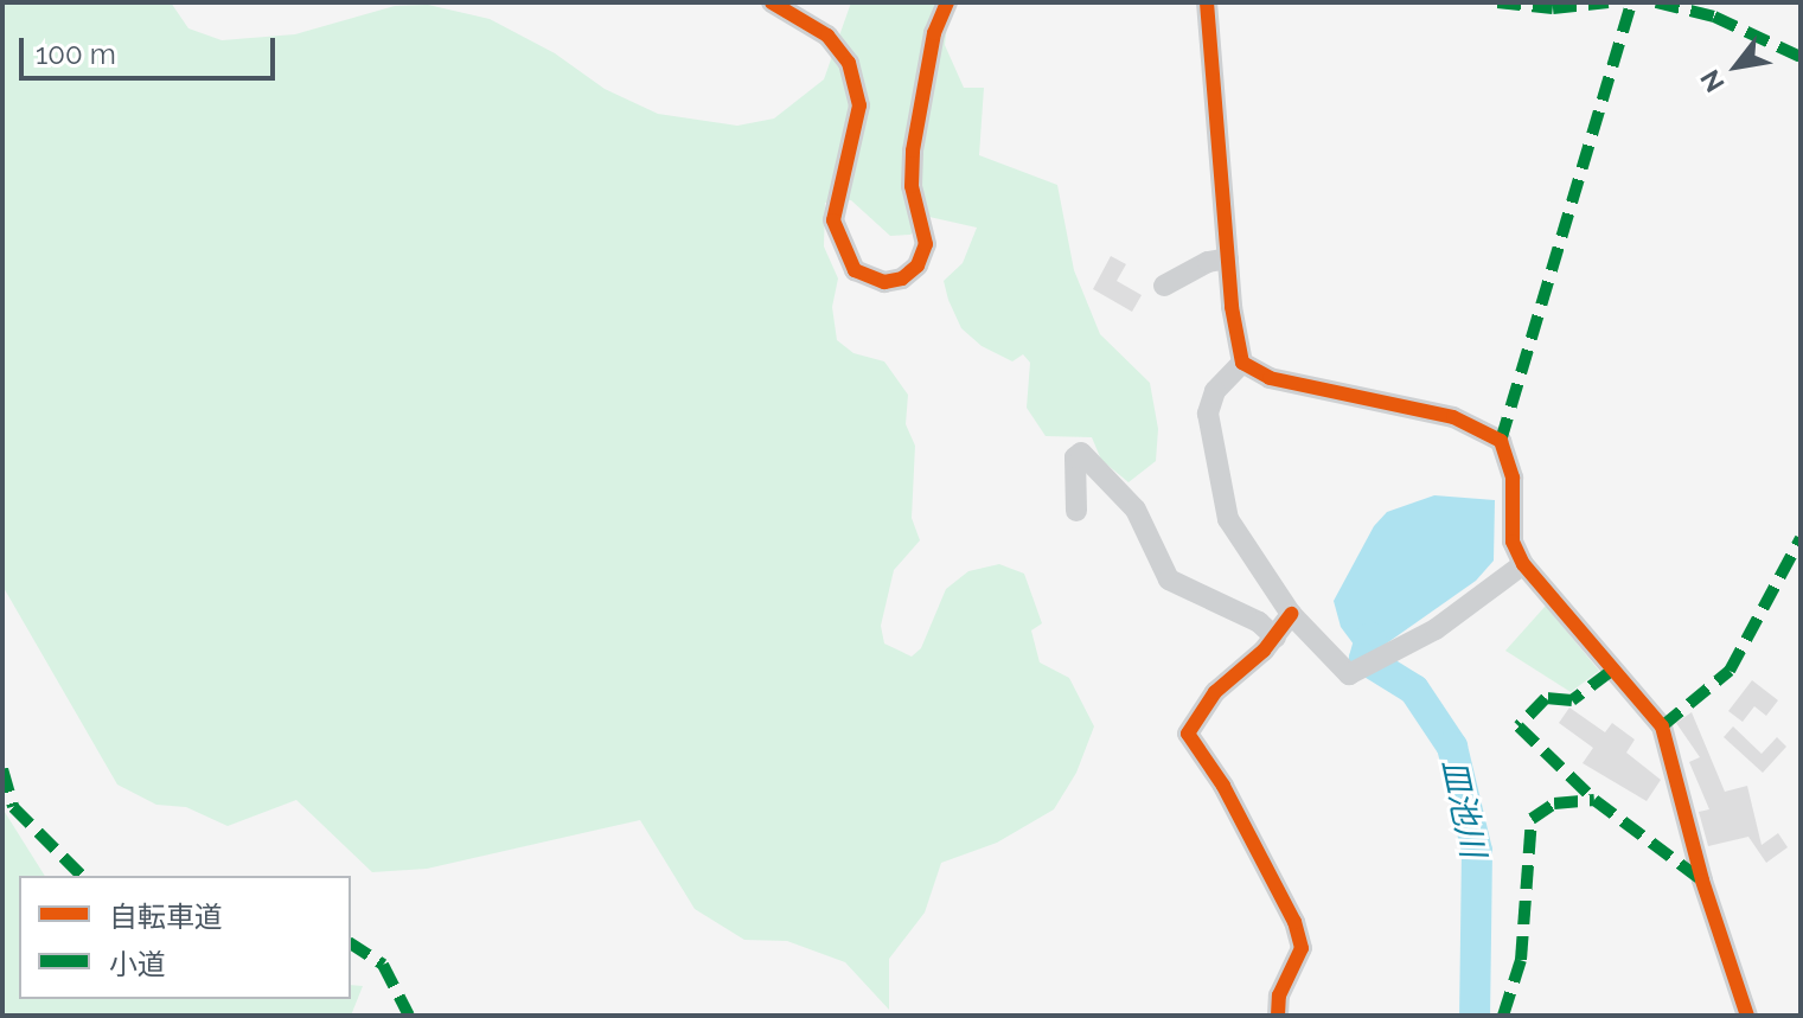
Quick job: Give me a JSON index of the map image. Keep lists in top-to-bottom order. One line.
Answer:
{"water":["皿池川"],"legend":["自転車道","小道"],"scale_bar":"100 m","north":"bottom left"}
